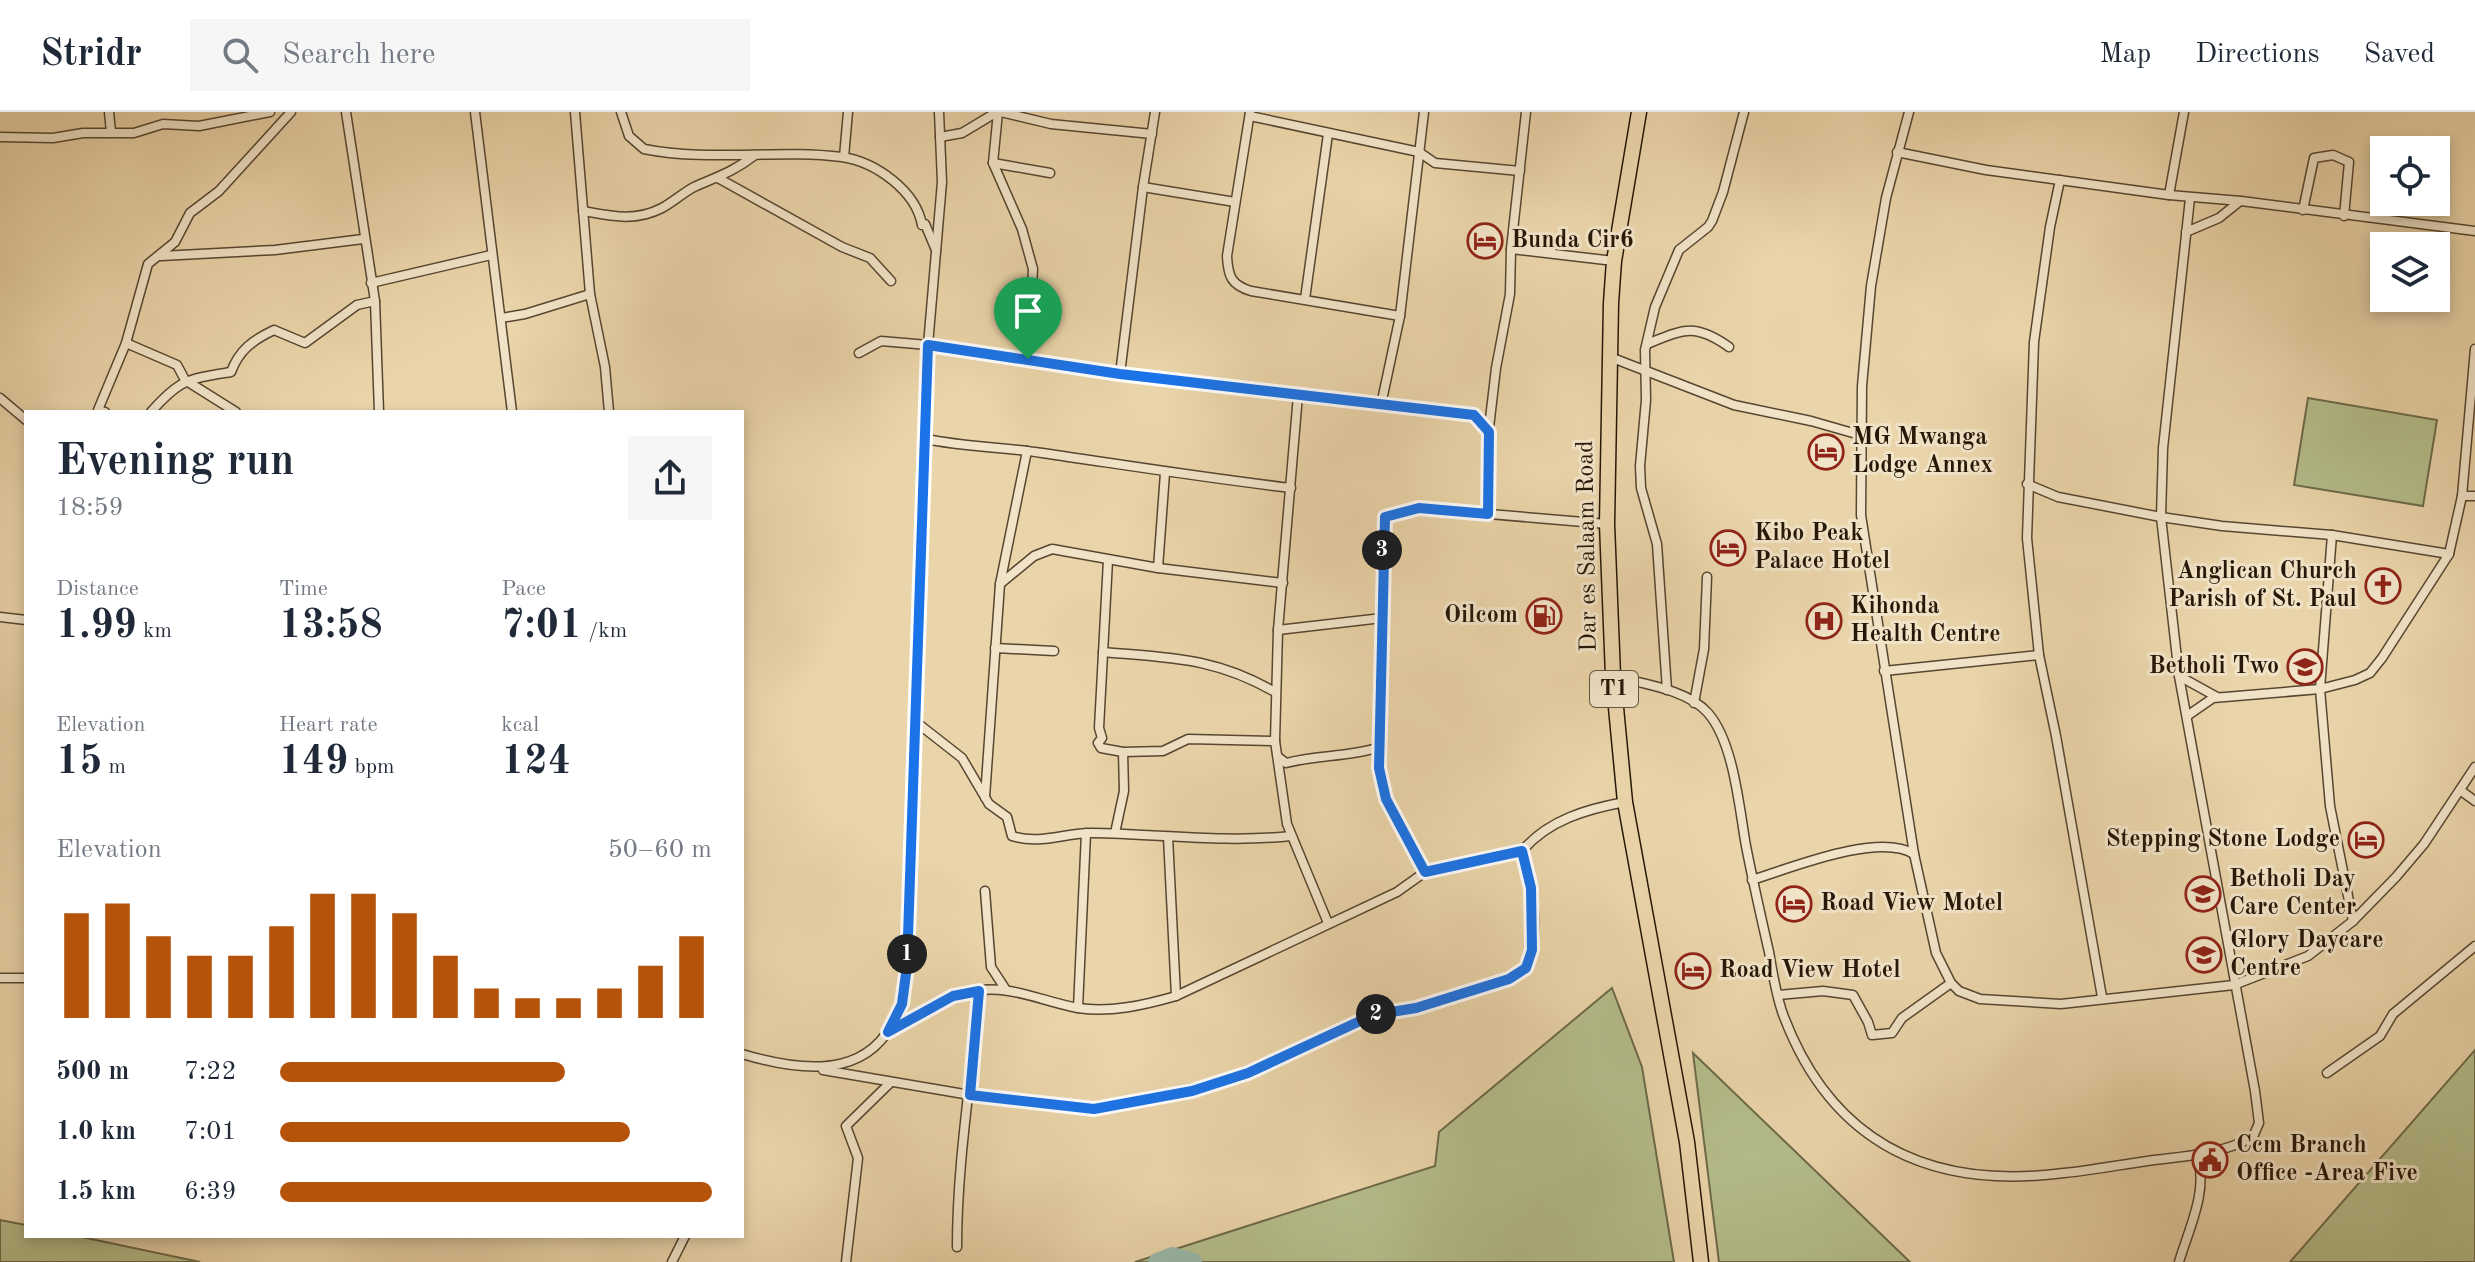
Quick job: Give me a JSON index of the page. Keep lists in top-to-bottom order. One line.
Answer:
{"streets":{"highway":["Dar es Salaam Road","T1"]},"places":{"hotel":["Bunda Cir6","MG Mwanga Lodge Annex","Kibo Peak Palace Hotel","Stepping Stone Lodge","Road View Motel","Road View Hotel"],"church":["Anglican Church Parish of St. Paul"],"fuel station":["Oilcom"],"hospital":["Kihonda Health Centre"],"school or university":["Betholi Two","Betholi Day Care Center","Glory Daycare Centre"],"public building":["Ccm Branch Office -Area Five"]},"page":{"header":"Stridr","search":"Search here","nav":["Map","Directions","Saved"],"heading":["Evening run","18:59"],"pins":["3","1","2"],"stats":[["Distance","1.99 km"],["Time","13:58"],["Pace","7:01 /km"],["Elevation","15 m"],["Heart rate","149 bpm"],["kcal","124"]],"chart":["Elevation","50–60 m"],"list":[{"name":"500 m","note":"7:22"},{"name":"1.0 km","note":"7:01"},{"name":"1.5 km","note":"6:39"}]}}
